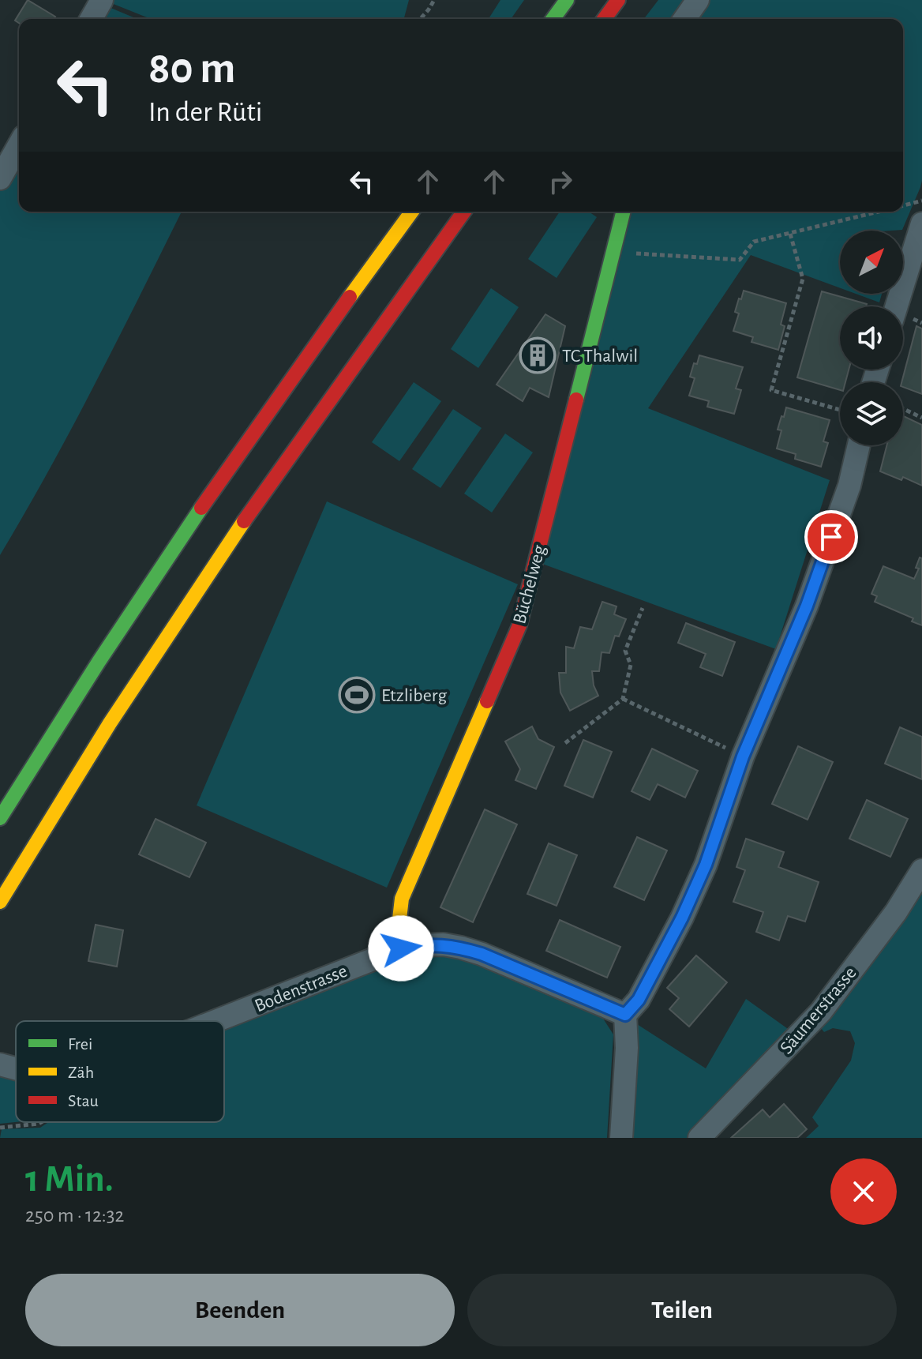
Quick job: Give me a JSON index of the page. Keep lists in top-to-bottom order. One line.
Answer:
{"streets":{"main road":["Büchelweg"],"street":["Bodenstrasse","Säumerstrasse"]},"crossings":[["Büchelweg","Bodenstrasse"]],"places":{"building":["TC Thalwil"],"sports":["Etzliberg"]},"legend":["Frei","Zäh","Stau"],"north":"top right","page":{"turn":["80 m","In der Rüti"],"heading":["1 Min.","250 m · 12:32"],"buttons":["Beenden","Teilen"]}}
